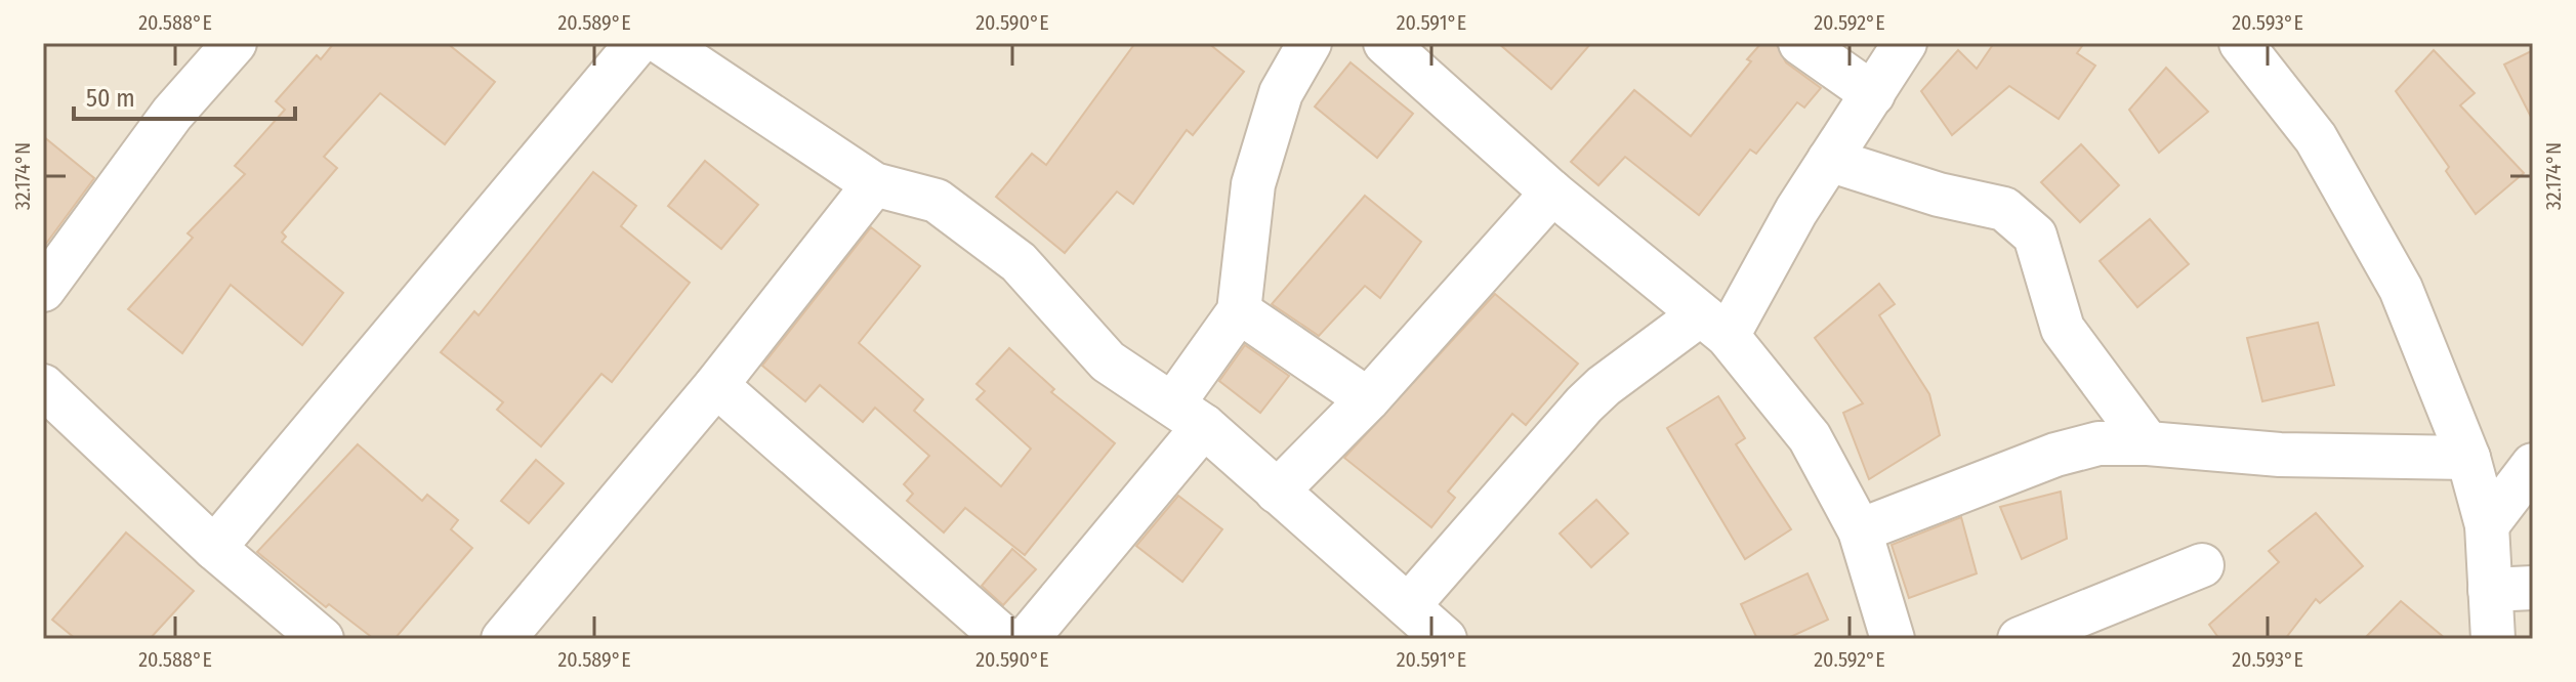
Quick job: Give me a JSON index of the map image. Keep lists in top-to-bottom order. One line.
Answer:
{"scale_bar":"50 m","coordinates":["20.588°E","20.589°E","20.590°E","20.591°E","20.592°E","20.593°E","32.174°N"]}
